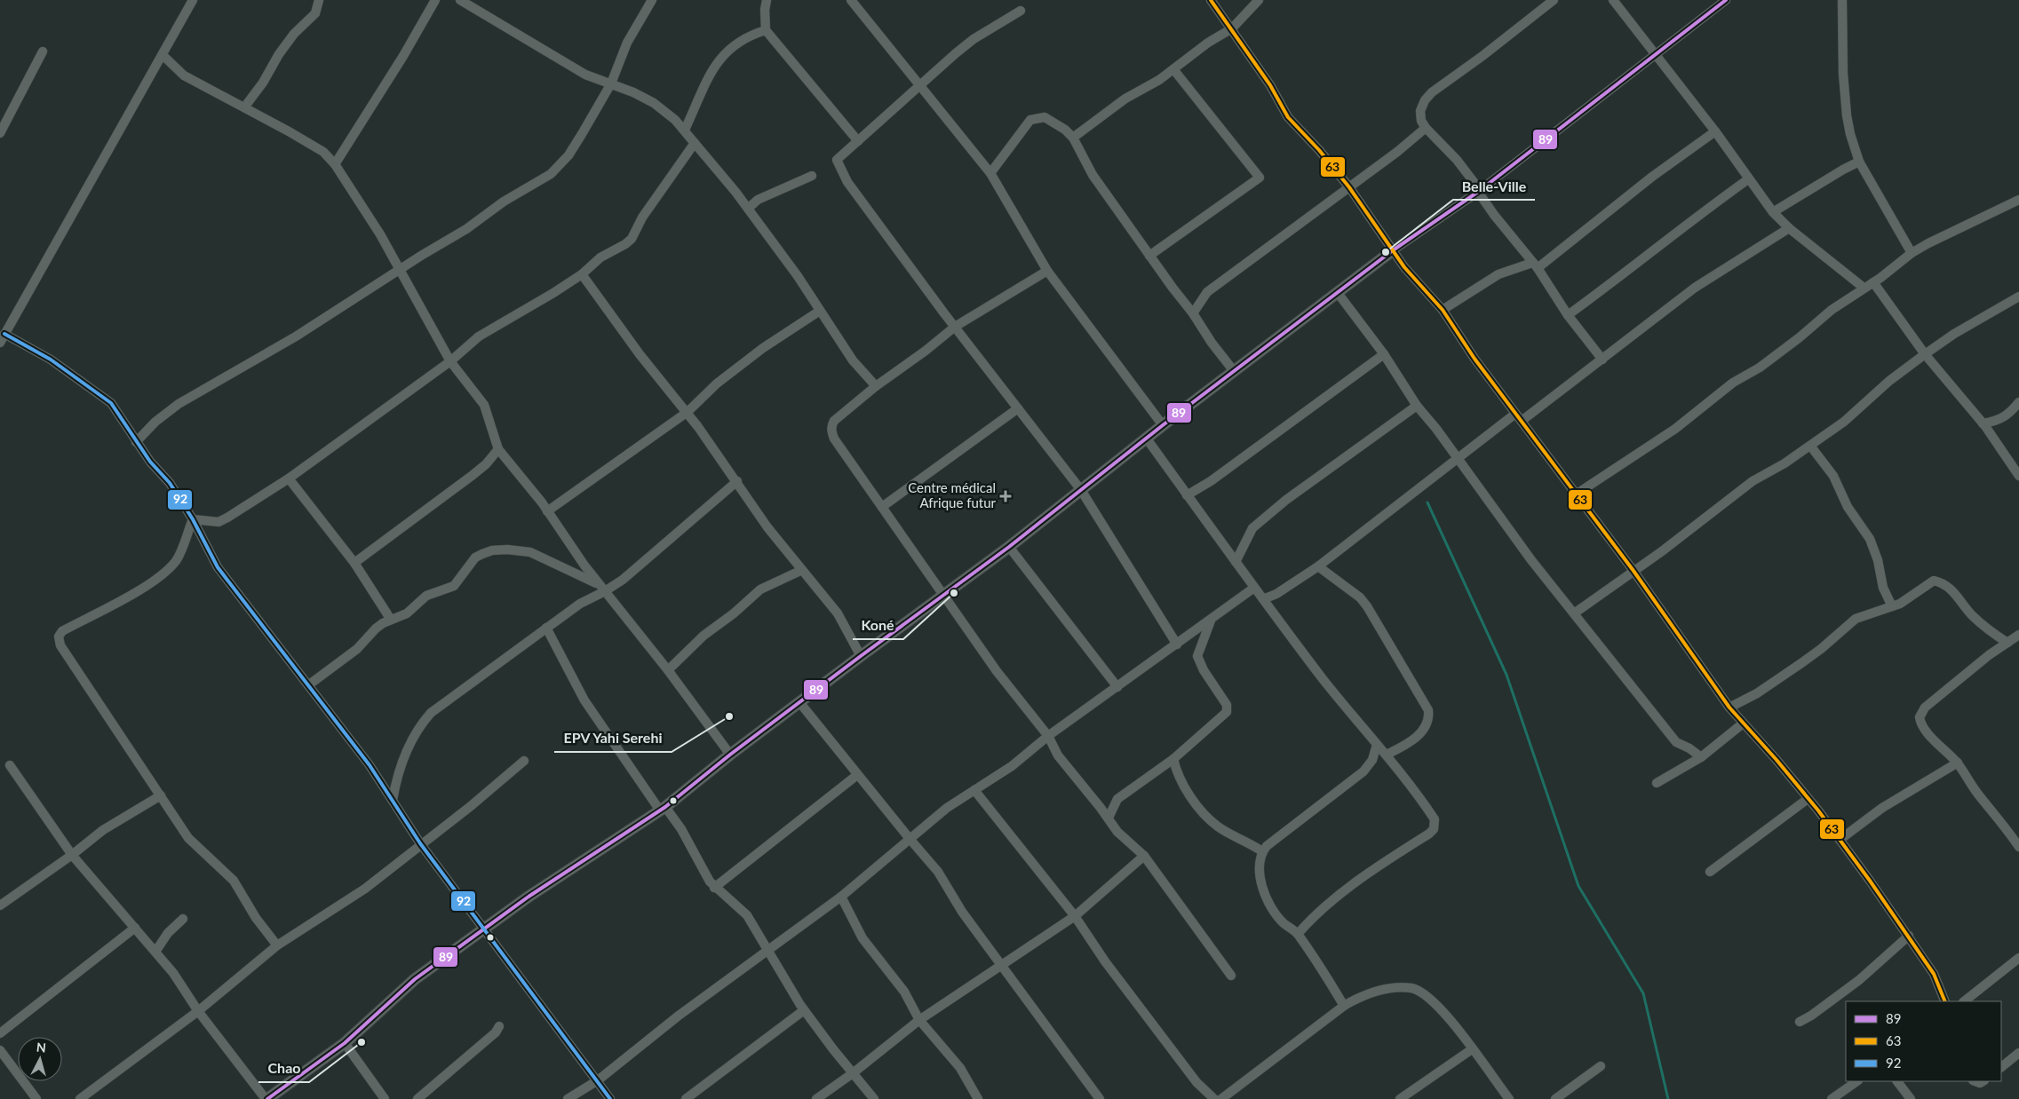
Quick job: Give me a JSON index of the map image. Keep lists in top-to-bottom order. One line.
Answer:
{"places":{"other":["Belle-Ville","Koné","EPV Yahi Serehi","Chao"],"health":["Centre médical Afrique futur"]},"lines":["transit line 89","transit line 63","transit line 92"],"legend":["89","63","92"],"north":"top"}
